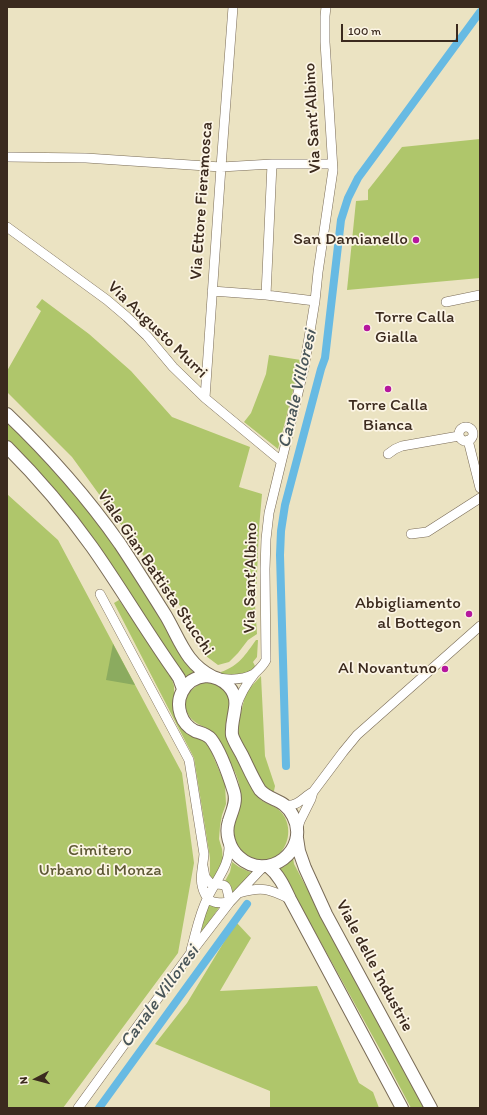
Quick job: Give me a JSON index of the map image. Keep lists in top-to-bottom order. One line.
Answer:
{"streets":{"main road":["Viale Gian Battista Stucchi","Viale delle Industrie"],"street":["Via Sant'Albino","Via Ettore Fieramosca","Via Augusto Murri"]},"crossings":[["Via Sant'Albino","Via Augusto Murri"],["Via Sant'Albino","Viale Gian Battista Stucchi"],["Via Ettore Fieramosca","Via Augusto Murri"],["Viale Gian Battista Stucchi","Viale delle Industrie"]],"water":["Canale Villoresi"],"parks":["Cimitero Urbano di Monza"],"places":["San Damianello","Torre Calla Gialla","Torre Calla Bianca","Abbigliamento al Bottegon","Al Novantuno"],"scale_bar":"100 m","north":"left"}
